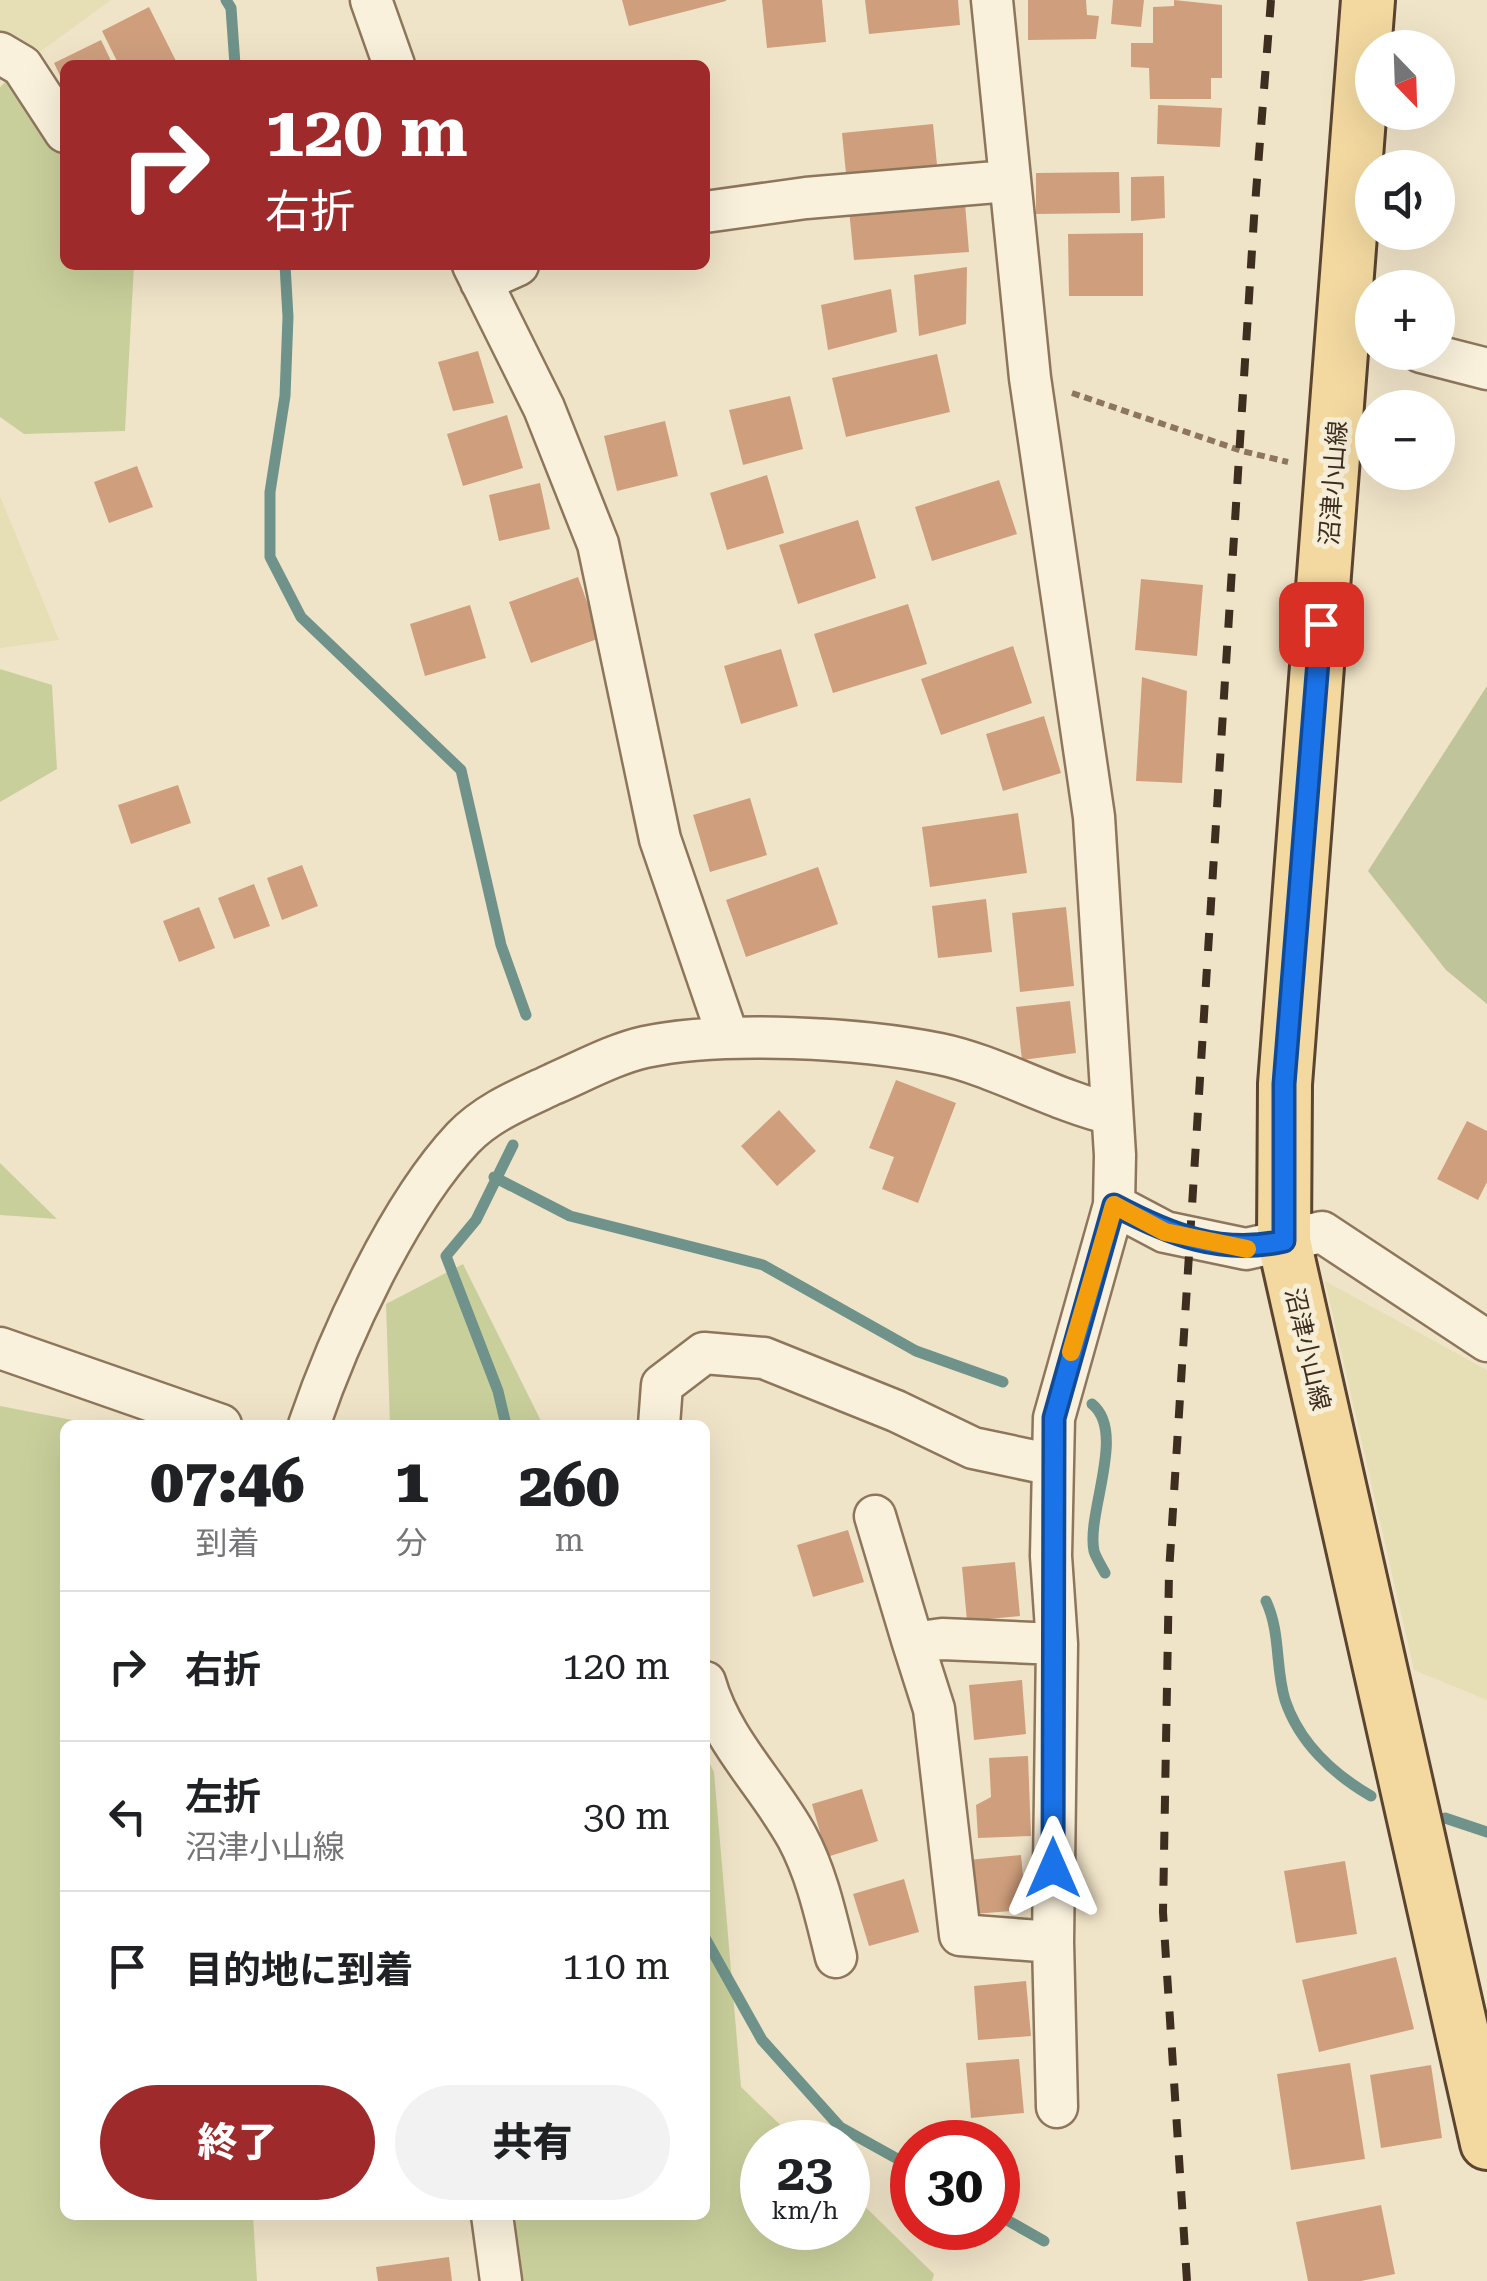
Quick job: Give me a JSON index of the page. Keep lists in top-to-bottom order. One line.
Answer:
{"streets":{"main road":["沼津小山線"]},"north":"bottom right","page":{"map_buttons":["+","−"],"turn":["120 m","右折"],"eta":["07:46","到着","1","分","260","m"],"list":[{"name":"右折","value":"120 m"},{"name":"左折","note":"沼津小山線","value":"30 m"},{"name":"目的地に到着","value":"110 m"}],"buttons":["終了","共有"],"speed":"23 km/h","limit":"30"}}
